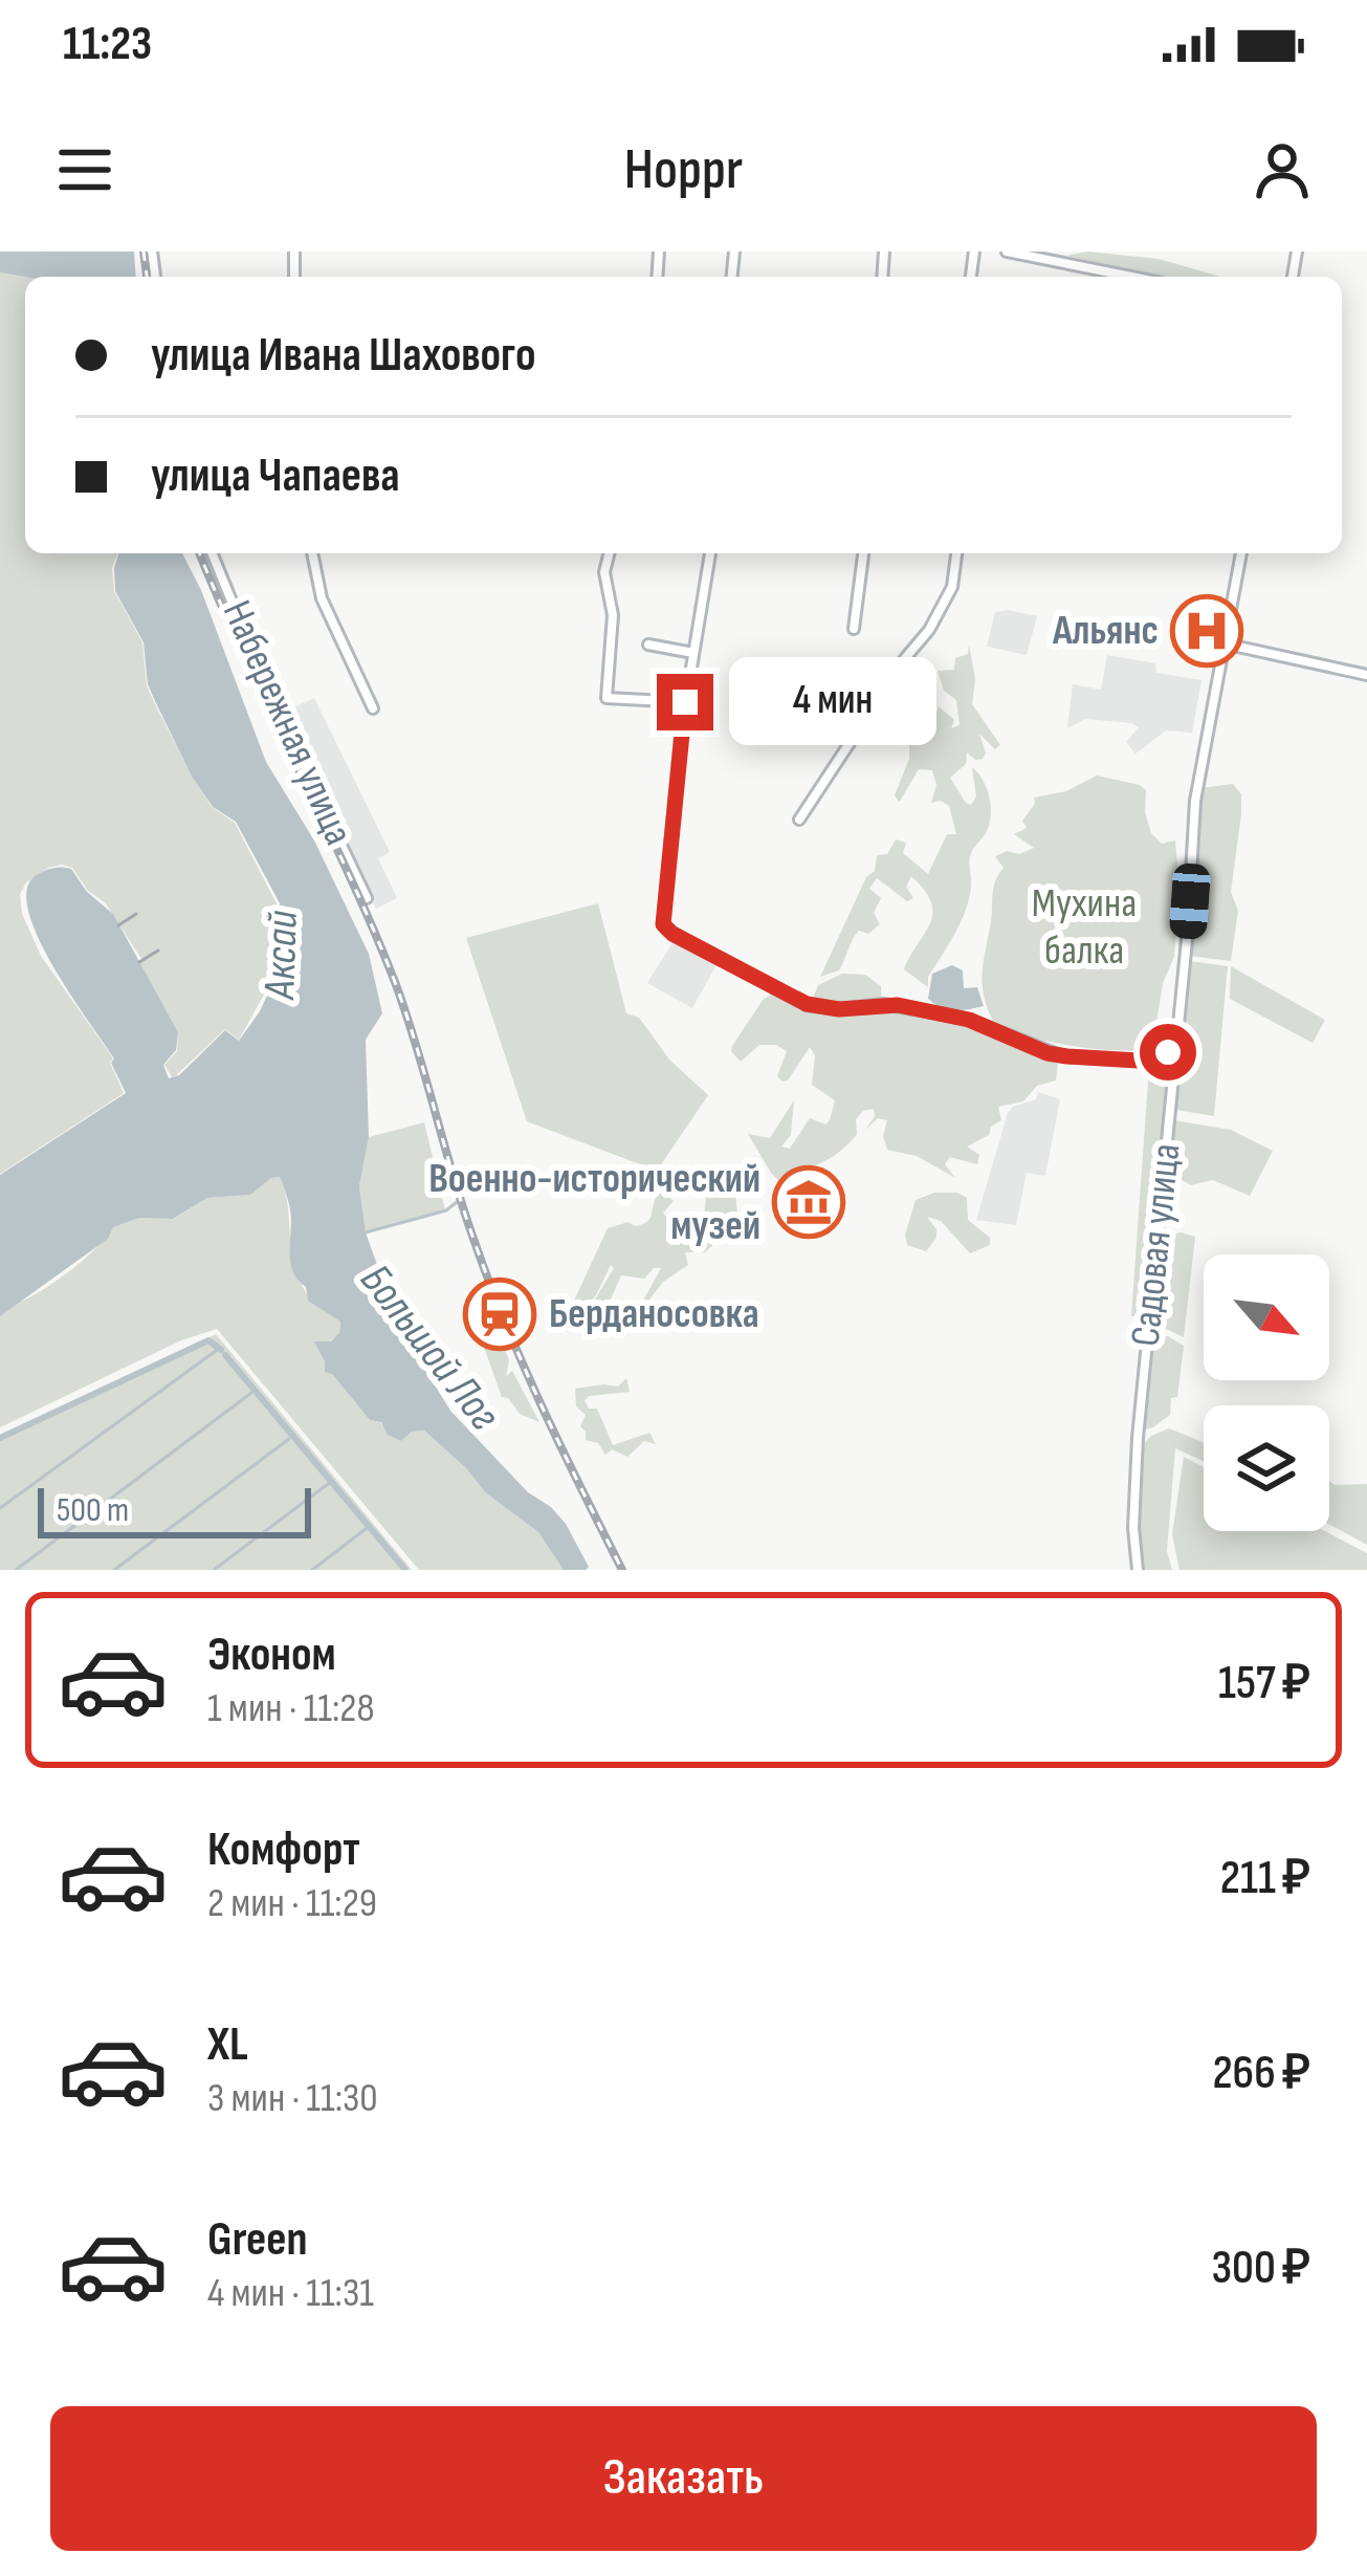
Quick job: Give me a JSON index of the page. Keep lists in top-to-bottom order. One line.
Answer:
{"streets":{"main road":["Набережная улица","Садовая улица"]},"water":["Аксай","Большой Лог"],"parks":["Мухина балка"],"places":{"hospital":["Альянс"],"museum":["Военно-исторический музей"],"station":["Берданосовка"]},"scale_bar":"500 m","north":"bottom right","page":{"status":"11:23","header":"Hoppr","banner":["улица Ивана Шахового","улица Чапаева"],"bubble":"4 мин","scale":"500 m","list":[{"name":"Эконом","note":"1 мин · 11:28","value":"157 ₽"},{"name":"Комфорт","note":"2 мин · 11:29","value":"211 ₽"},{"name":"XL","note":"3 мин · 11:30","value":"266 ₽"},{"name":"Green","note":"4 мин · 11:31","value":"300 ₽"}],"buttons":"Заказать"}}
